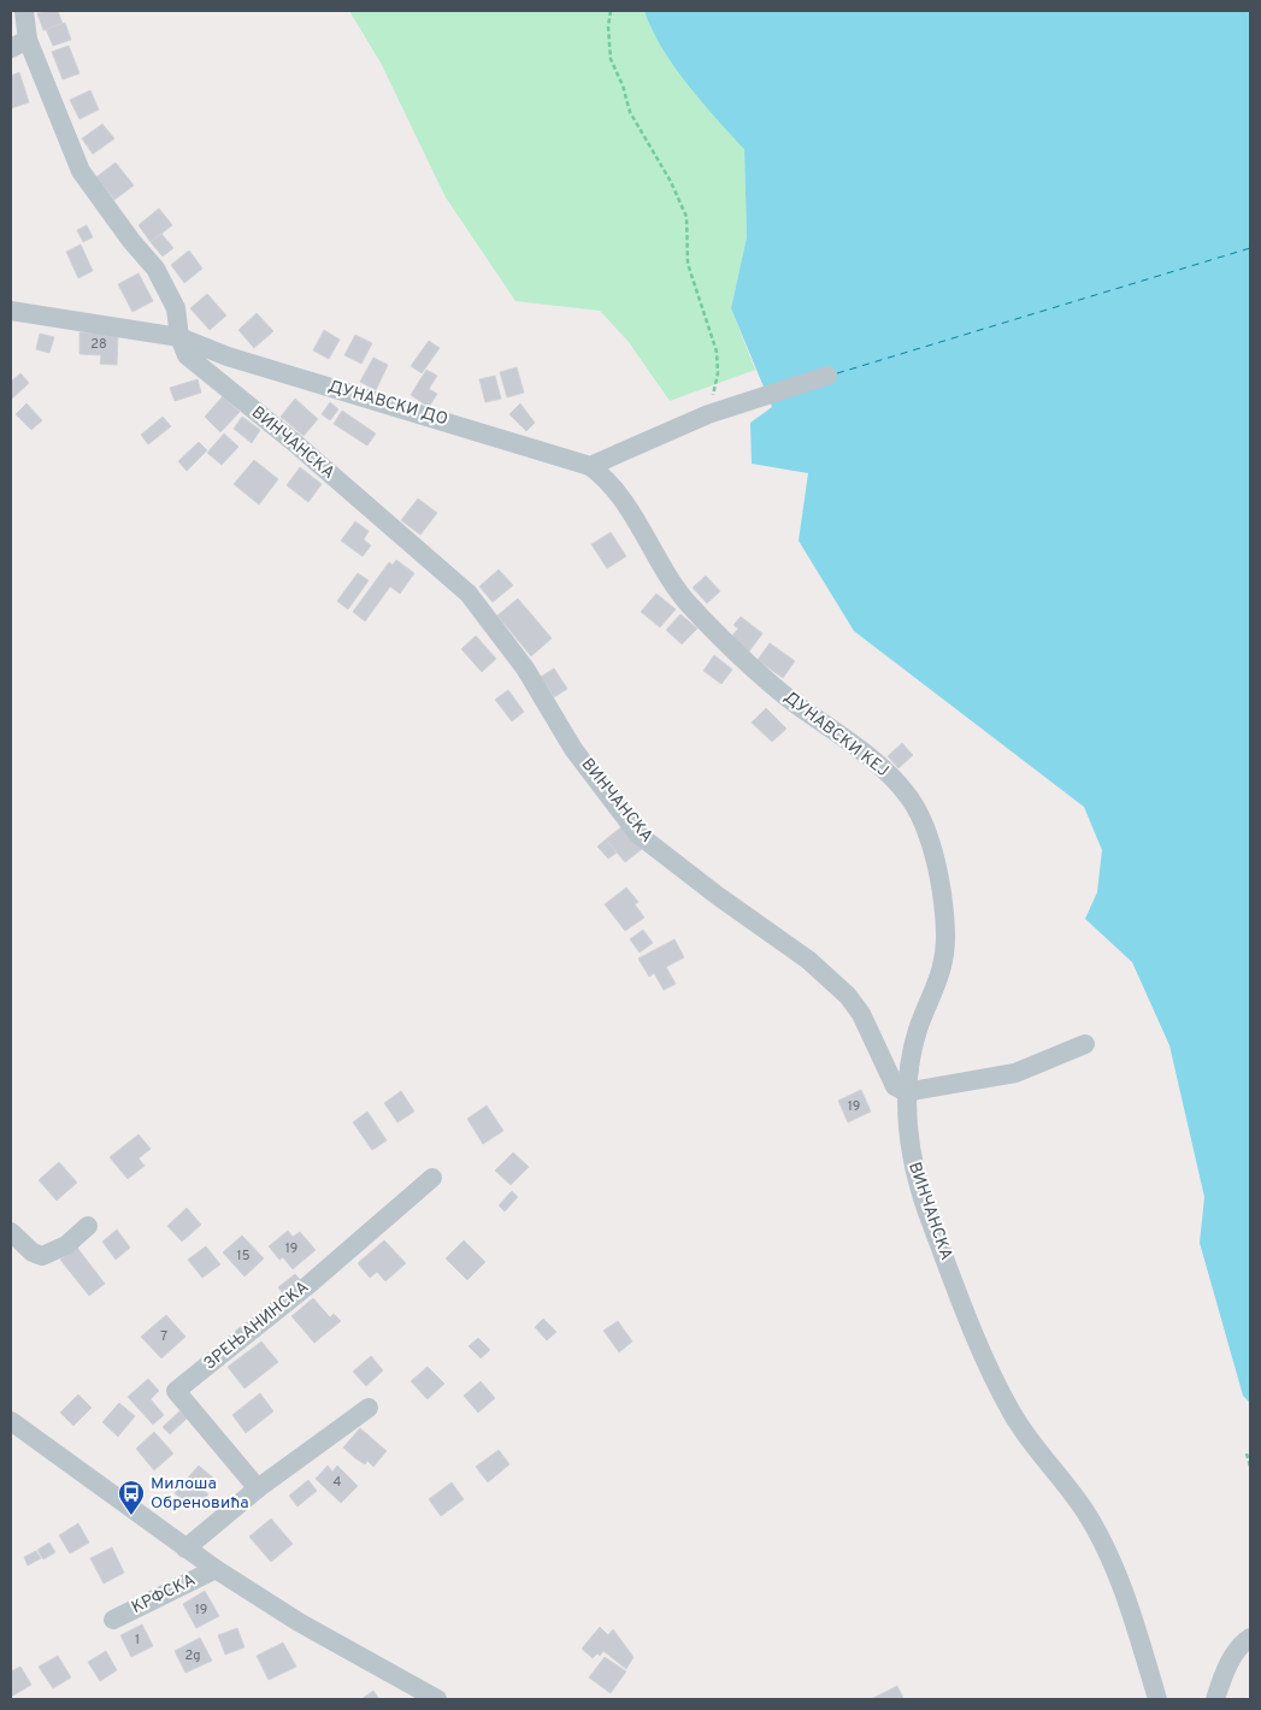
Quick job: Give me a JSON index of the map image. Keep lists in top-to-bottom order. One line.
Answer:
{"streets":{"street":["ДУНАВСКИ ДО","ВИНЧАНСКА","ДУНАВСКИ КЕЈ","ЗРЕЊАНИНСКА","КРФСКА"]},"crossings":[["ДУНАВСКИ ДО","ВИНЧАНСКА"],["ДУНАВСКИ ДО","ДУНАВСКИ КЕЈ"],["ВИНЧАНСКА","ДУНАВСКИ КЕЈ"]],"places":{"bus stop":["Милоша Обреновића"]},"house_numbers":["28","19","19","15","7","4","19","1","2g"]}
